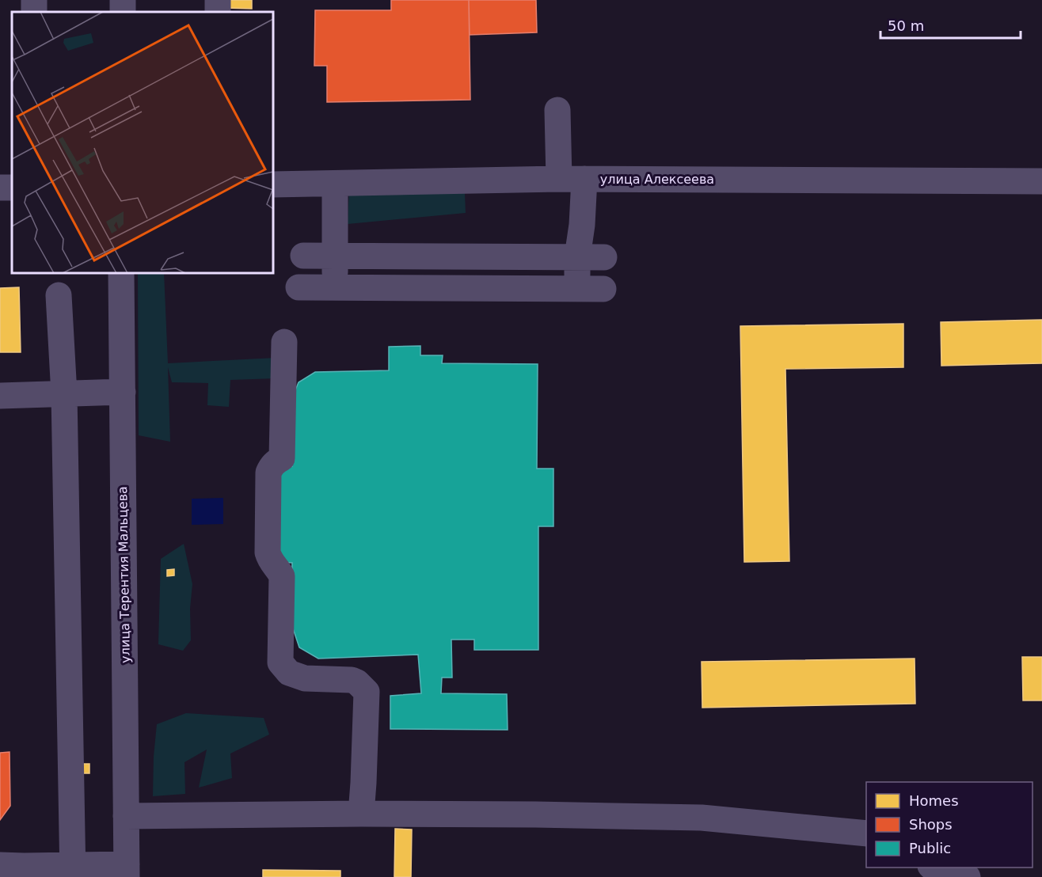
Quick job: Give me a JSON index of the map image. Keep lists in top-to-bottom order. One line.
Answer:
{"streets":{"street":["улица Алексеева","улица Терентия Мальцева"]},"legend":["Homes","Shops","Public"],"scale_bar":"50 m"}
